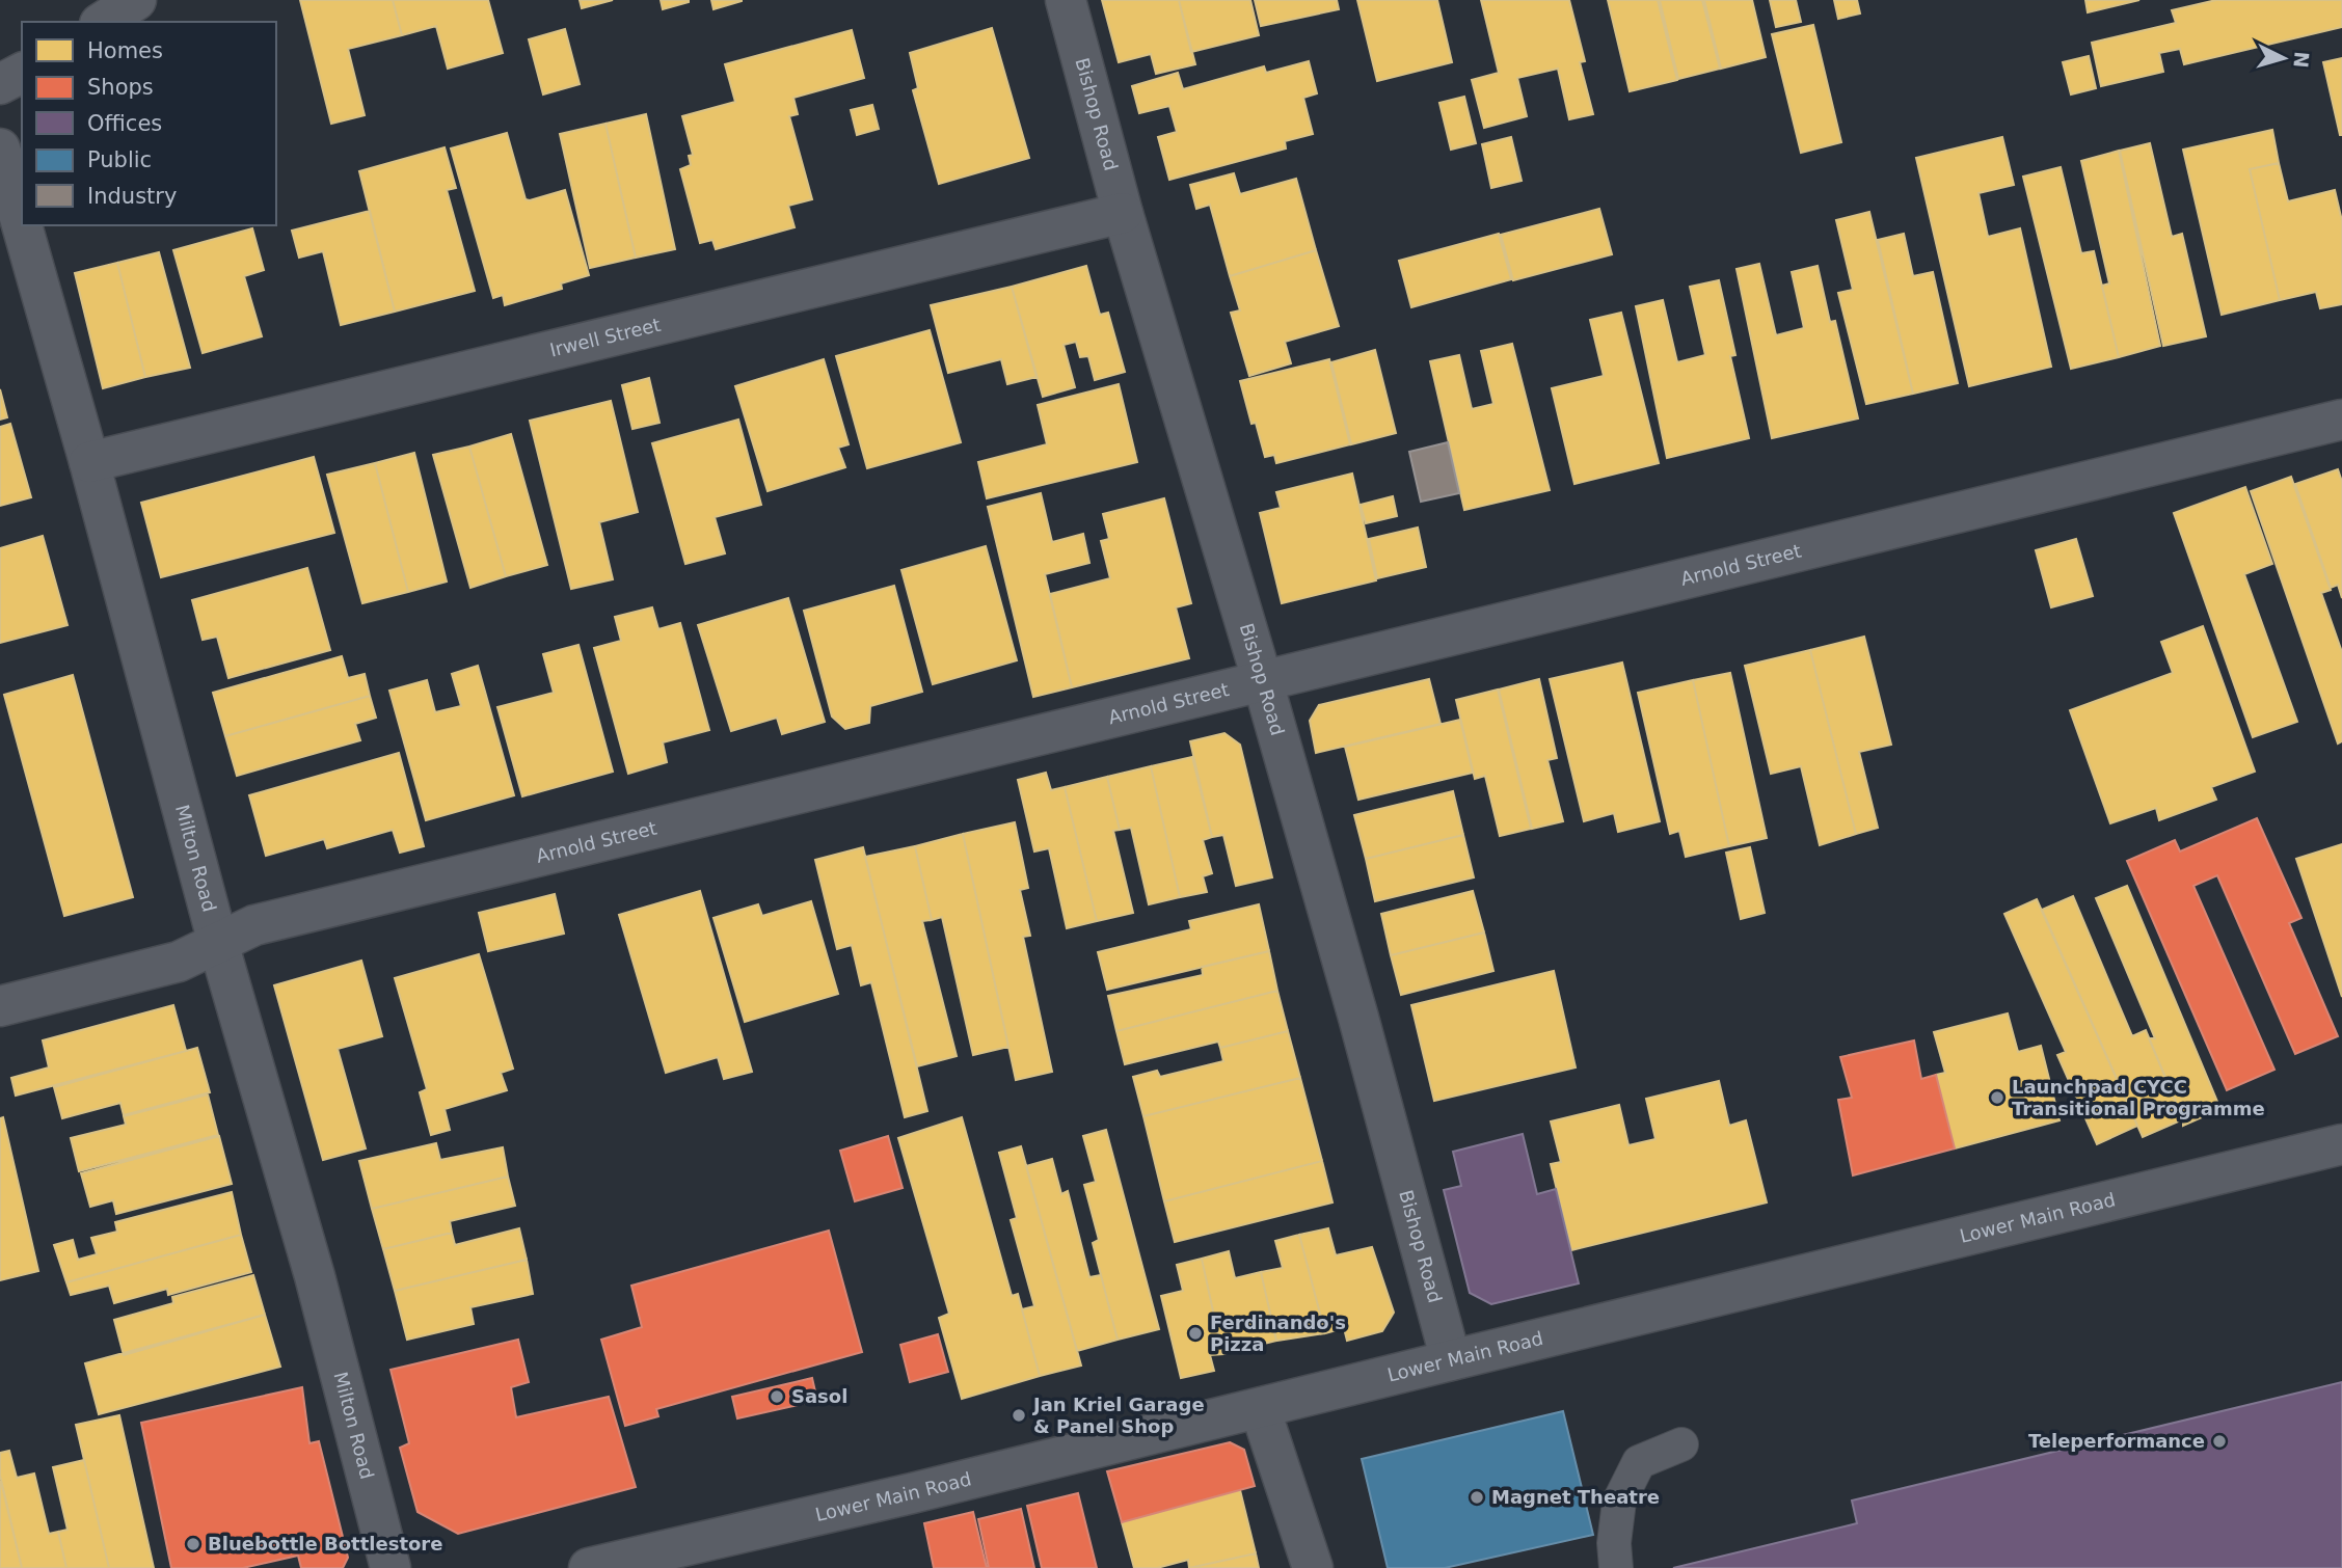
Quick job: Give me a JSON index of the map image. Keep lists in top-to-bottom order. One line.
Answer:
{"streets":{"street":["Bishop Road","Irwell Street","Arnold Street","Milton Road","Lower Main Road"]},"crossings":[["Bishop Road","Irwell Street"],["Bishop Road","Arnold Street"],["Bishop Road","Lower Main Road"],["Irwell Street","Milton Road"],["Arnold Street","Milton Road"]],"places":["Launchpad CYCC Transitional Programme","Ferdinando's Pizza","Sasol","Jan Kriel Garage & Panel Shop","Teleperformance","Magnet Theatre","Bluebottle Bottlestore"],"legend":["Homes","Shops","Offices","Public","Industry"],"north":"right"}
